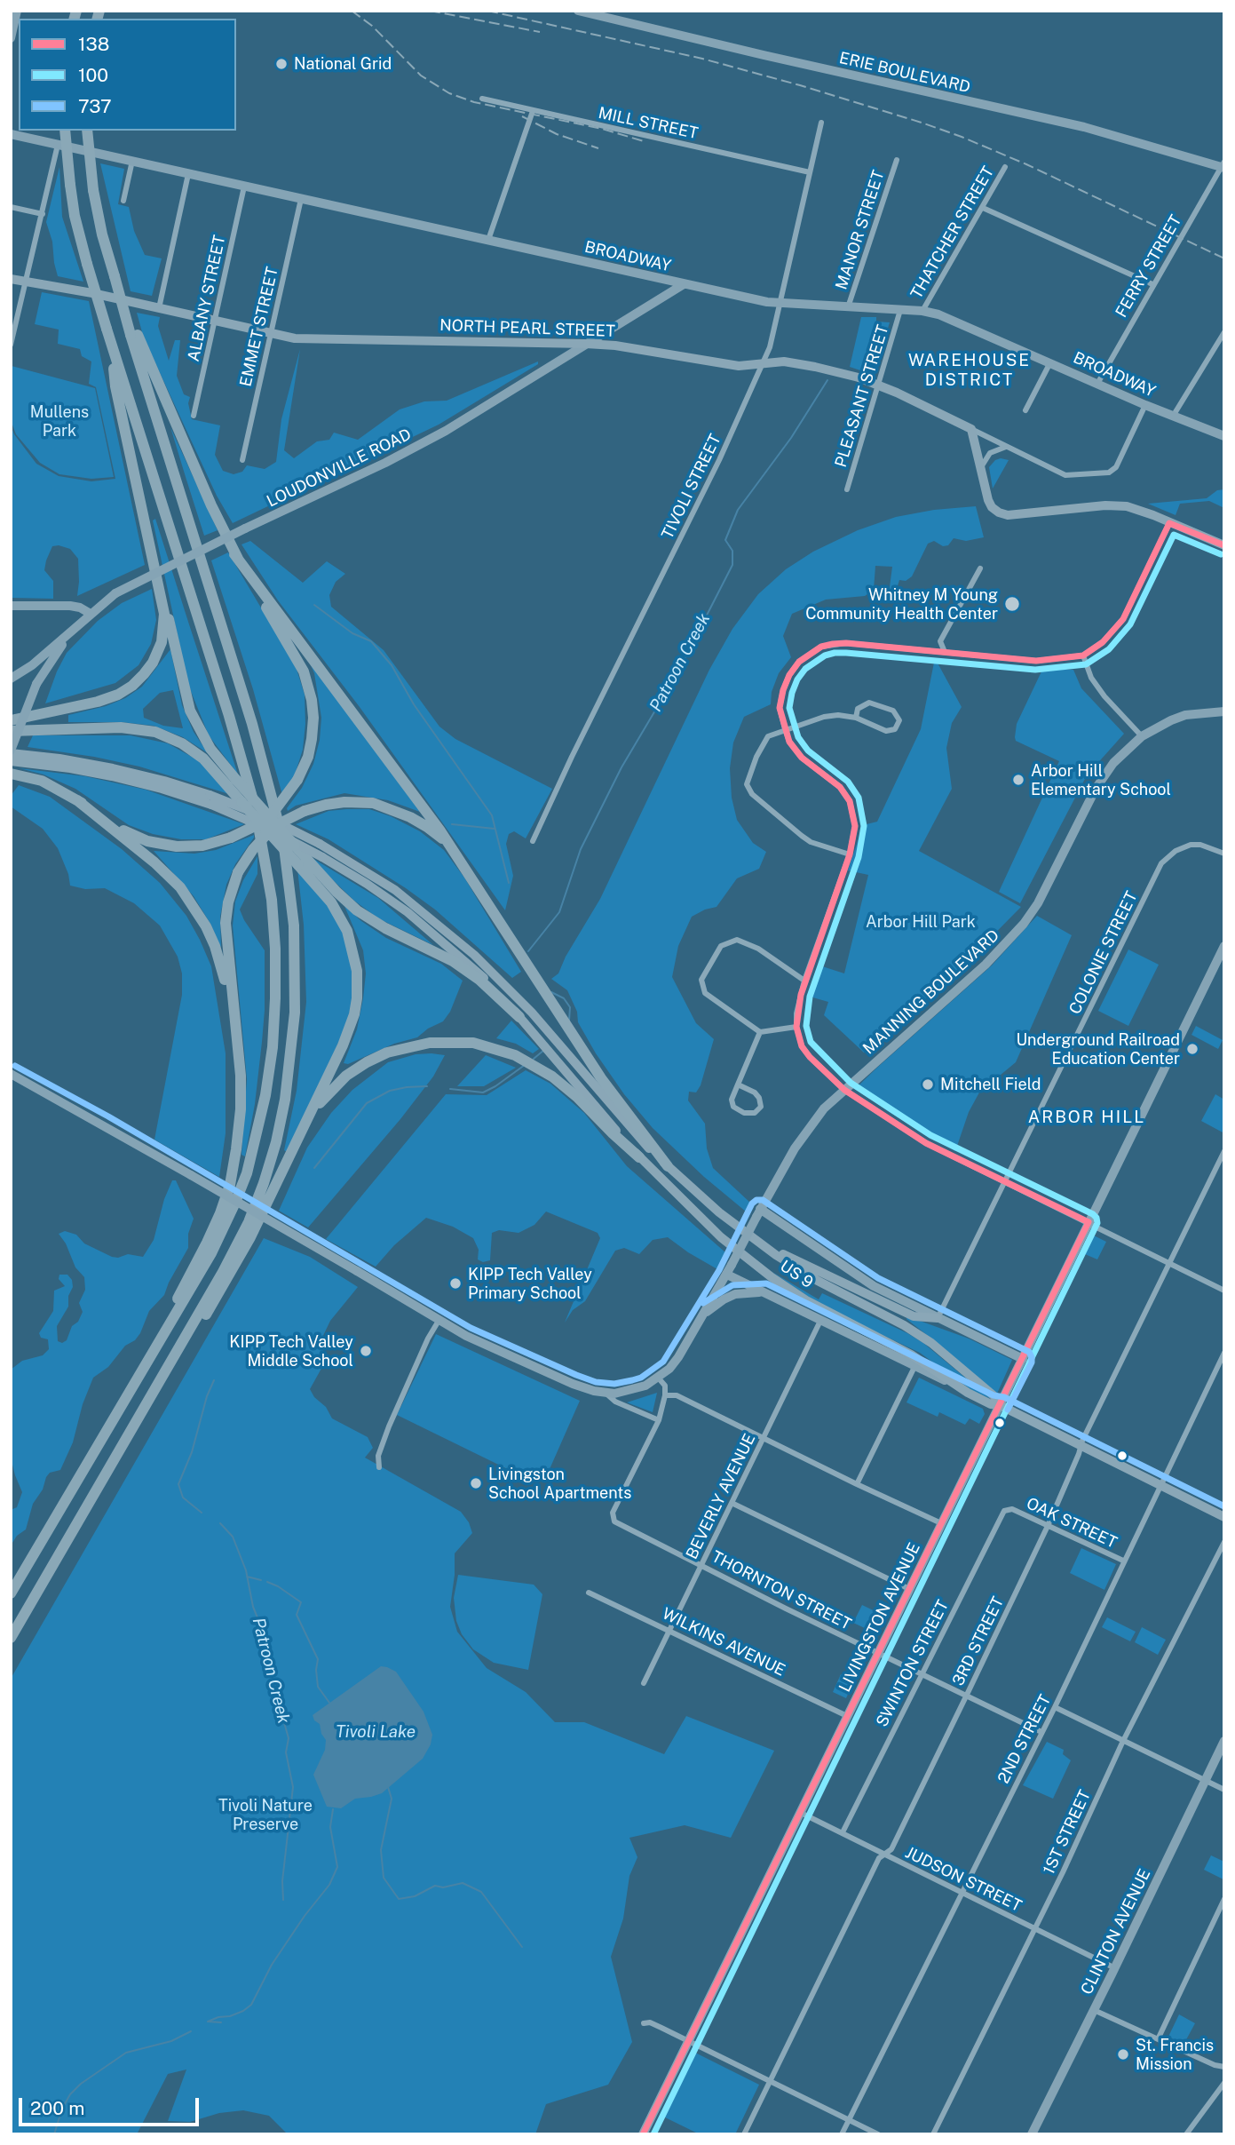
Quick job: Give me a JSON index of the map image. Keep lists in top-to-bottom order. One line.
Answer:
{"streets":{"main road":["NORTH PEARL STREET","US 9"],"street":["ERIE BOULEVARD","MILL STREET","MANOR STREET","THATCHER STREET","BROADWAY","FERRY STREET","ALBANY STREET","EMMET STREET","PLEASANT STREET","LOUDONVILLE ROAD","TIVOLI STREET","COLONIE STREET","MANNING BOULEVARD","BEVERLY AVENUE","OAK STREET","THORNTON STREET","LIVINGSTON AVENUE","3RD STREET","WILKINS AVENUE","SWINTON STREET","2ND STREET","1ST STREET","JUDSON STREET","CLINTON AVENUE"]},"crossings":[["ERIE BOULEVARD","FERRY STREET"],["MILL STREET","TIVOLI STREET"],["MANOR STREET","BROADWAY"],["THATCHER STREET","BROADWAY"],["BROADWAY","FERRY STREET"],["BROADWAY","ALBANY STREET"],["BROADWAY","EMMET STREET"],["BROADWAY","PLEASANT STREET"],["BROADWAY","LOUDONVILLE ROAD"],["BROADWAY","TIVOLI STREET"],["ALBANY STREET","NORTH PEARL STREET"],["EMMET STREET","NORTH PEARL STREET"],["NORTH PEARL STREET","PLEASANT STREET"],["NORTH PEARL STREET","LOUDONVILLE ROAD"],["NORTH PEARL STREET","TIVOLI STREET"],["US 9","LIVINGSTON AVENUE"],["US 9","3RD STREET"],["US 9","2ND STREET"],["BEVERLY AVENUE","THORNTON STREET"],["BEVERLY AVENUE","WILKINS AVENUE"],["OAK STREET","3RD STREET"],["OAK STREET","SWINTON STREET"],["OAK STREET","2ND STREET"],["THORNTON STREET","LIVINGSTON AVENUE"],["THORNTON STREET","3RD STREET"],["THORNTON STREET","SWINTON STREET"],["THORNTON STREET","2ND STREET"],["LIVINGSTON AVENUE","WILKINS AVENUE"],["LIVINGSTON AVENUE","JUDSON STREET"],["3RD STREET","JUDSON STREET"],["SWINTON STREET","JUDSON STREET"],["2ND STREET","JUDSON STREET"],["1ST STREET","JUDSON STREET"],["JUDSON STREET","CLINTON AVENUE"]],"districts":["WAREHOUSE DISTRICT","ARBOR HILL"],"water":["Patroon Creek","Tivoli Lake"],"parks":["Mullens Park","Arbor Hill Park","Tivoli Nature Preserve"],"places":["National Grid","Whitney M Young Community Health Center","Arbor Hill Elementary School","Underground Railroad Education Center","Mitchell Field","KIPP Tech Valley Primary School","KIPP Tech Valley Middle School","Livingston School Apartments","St. Francis Mission"],"lines":["transit line 138","transit line 100","transit line 737"],"legend":["138","100","737"],"scale_bar":"200 m"}
